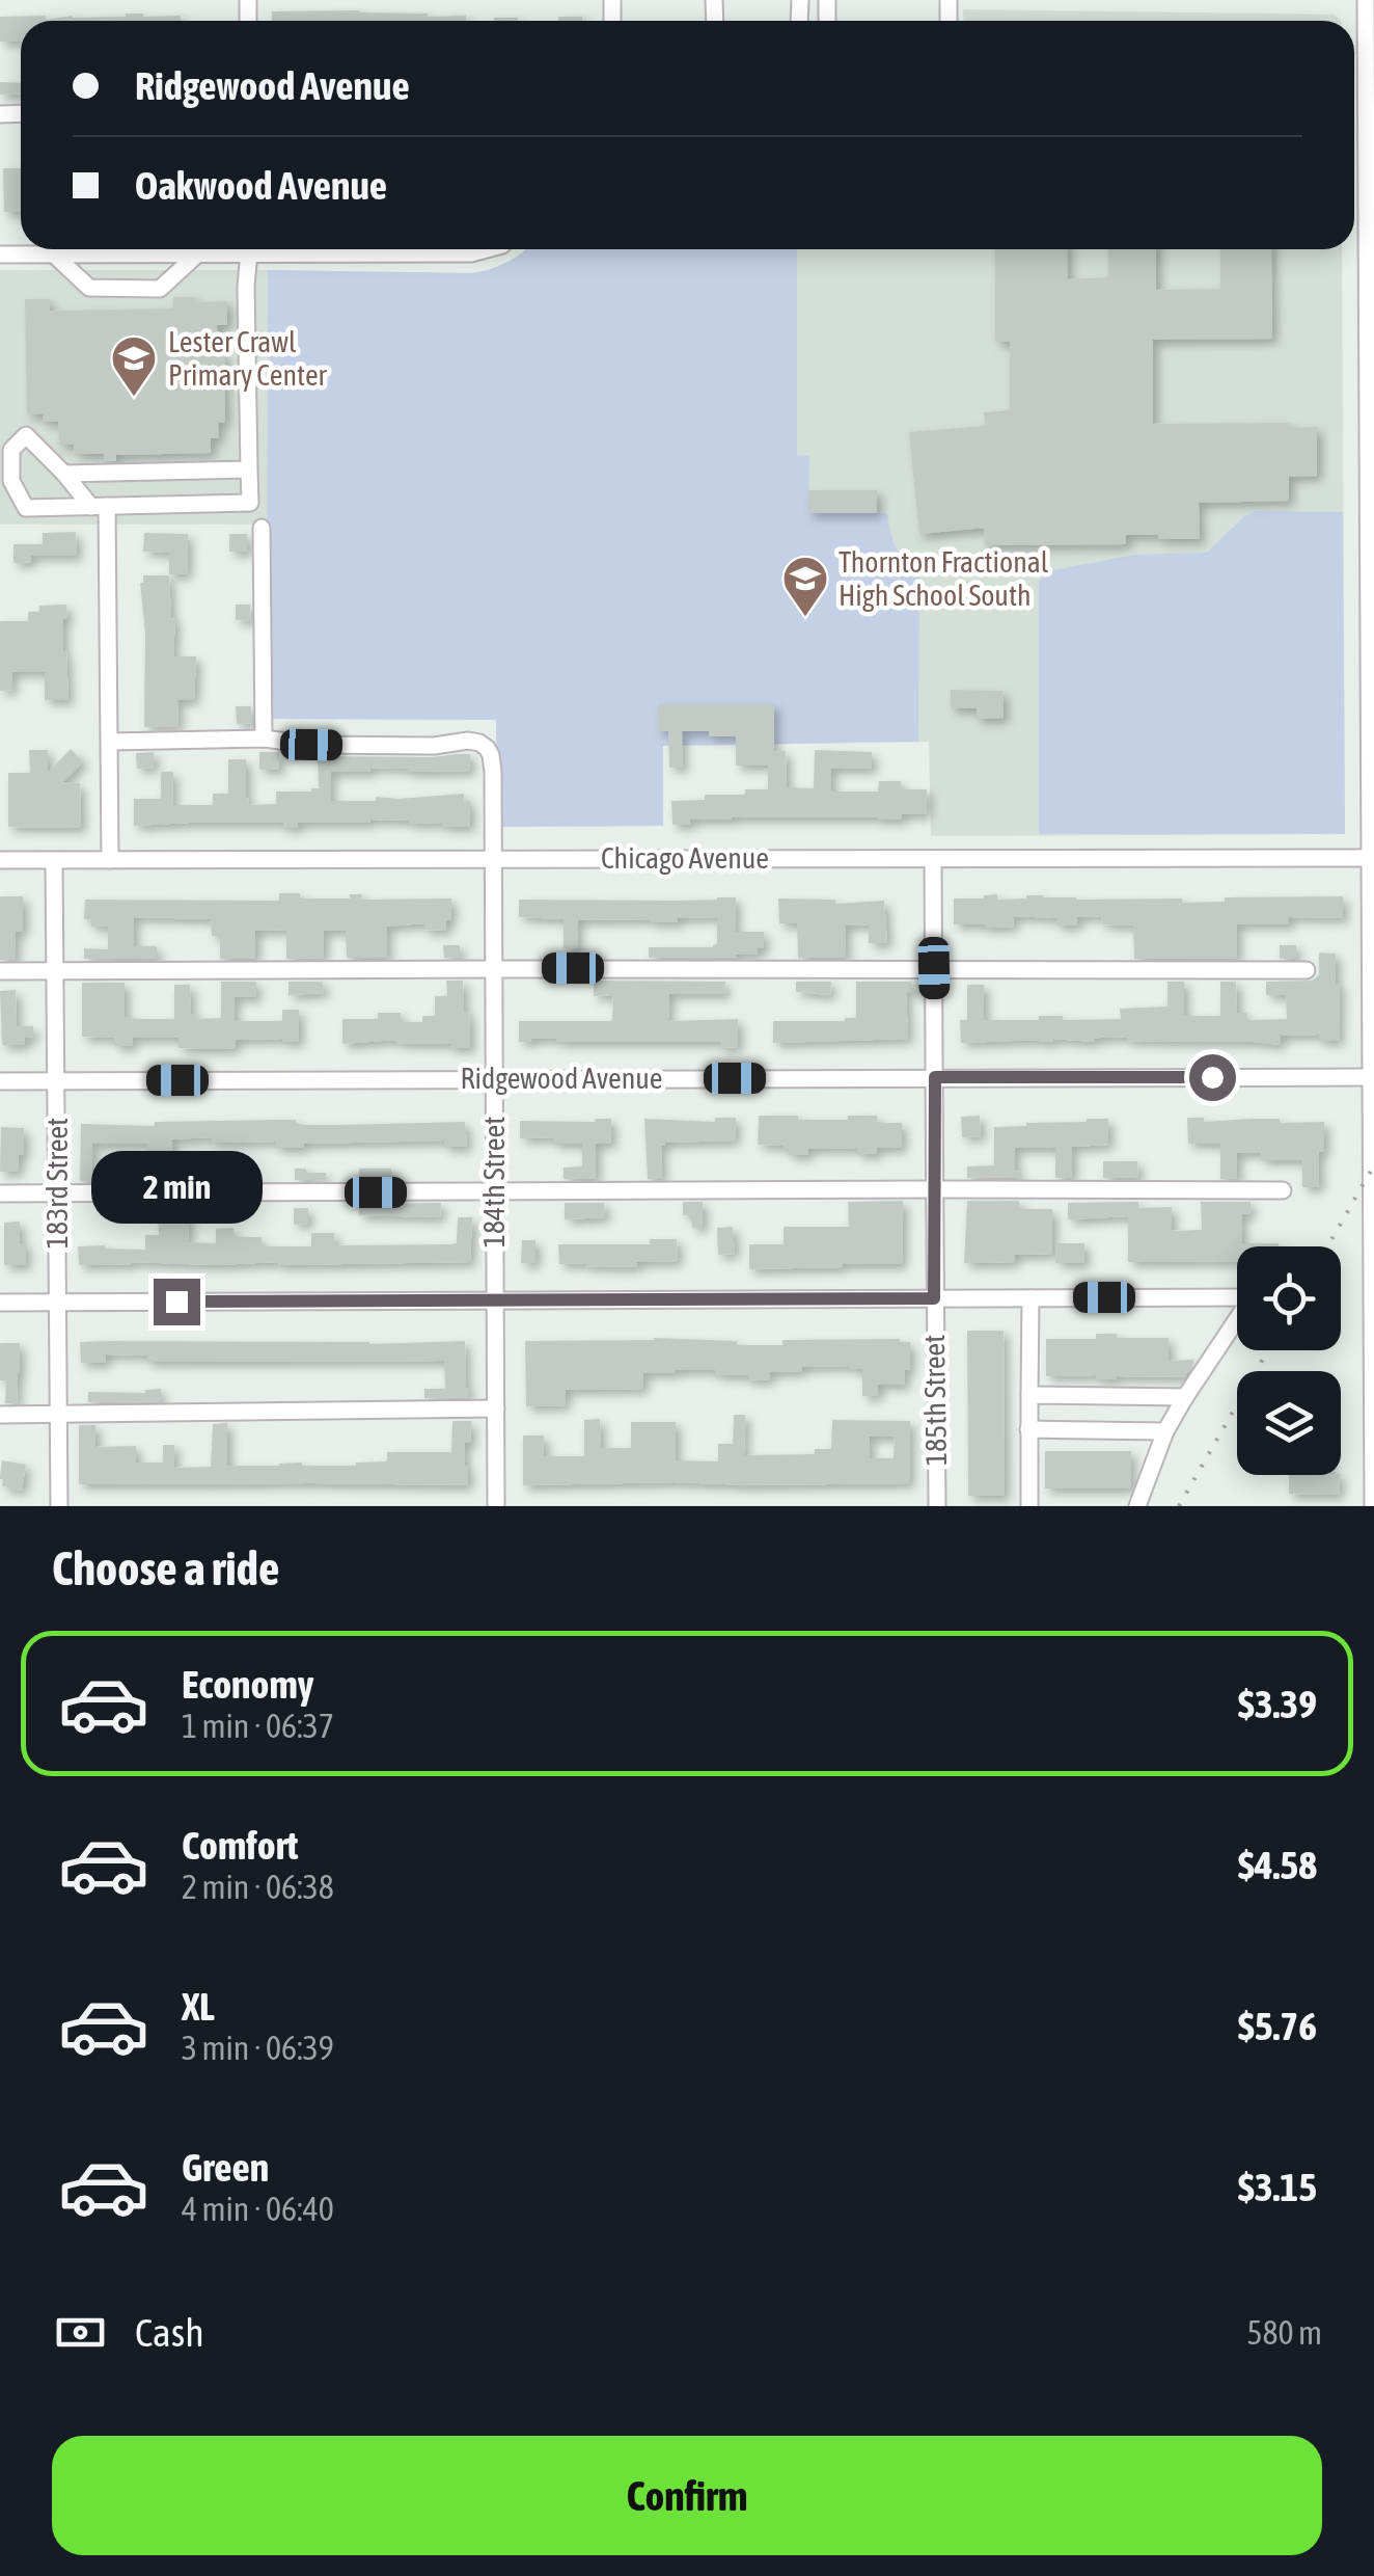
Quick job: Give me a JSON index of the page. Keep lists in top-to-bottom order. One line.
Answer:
{"streets":{"street":["Chicago Avenue","Ridgewood Avenue","184th Street","183rd Street","185th Street"]},"crossings":[["Chicago Avenue","184th Street"],["Chicago Avenue","183rd Street"],["Chicago Avenue","185th Street"],["Ridgewood Avenue","184th Street"],["Ridgewood Avenue","183rd Street"],["Ridgewood Avenue","185th Street"]],"places":{"school or university":["Lester Crawl Primary Center","Thornton Fractional High School South"]},"page":{"banner":["Ridgewood Avenue","Oakwood Avenue"],"bubble":"2 min","heading":"Choose a ride","list":[{"name":"Economy","note":"1 min · 06:37","value":"$3.39"},{"name":"Comfort","note":"2 min · 06:38","value":"$4.58"},{"name":"XL","note":"3 min · 06:39","value":"$5.76"},{"name":"Green","note":"4 min · 06:40","value":"$3.15"}],"pay":["Cash","580 m"],"buttons":"Confirm"}}
